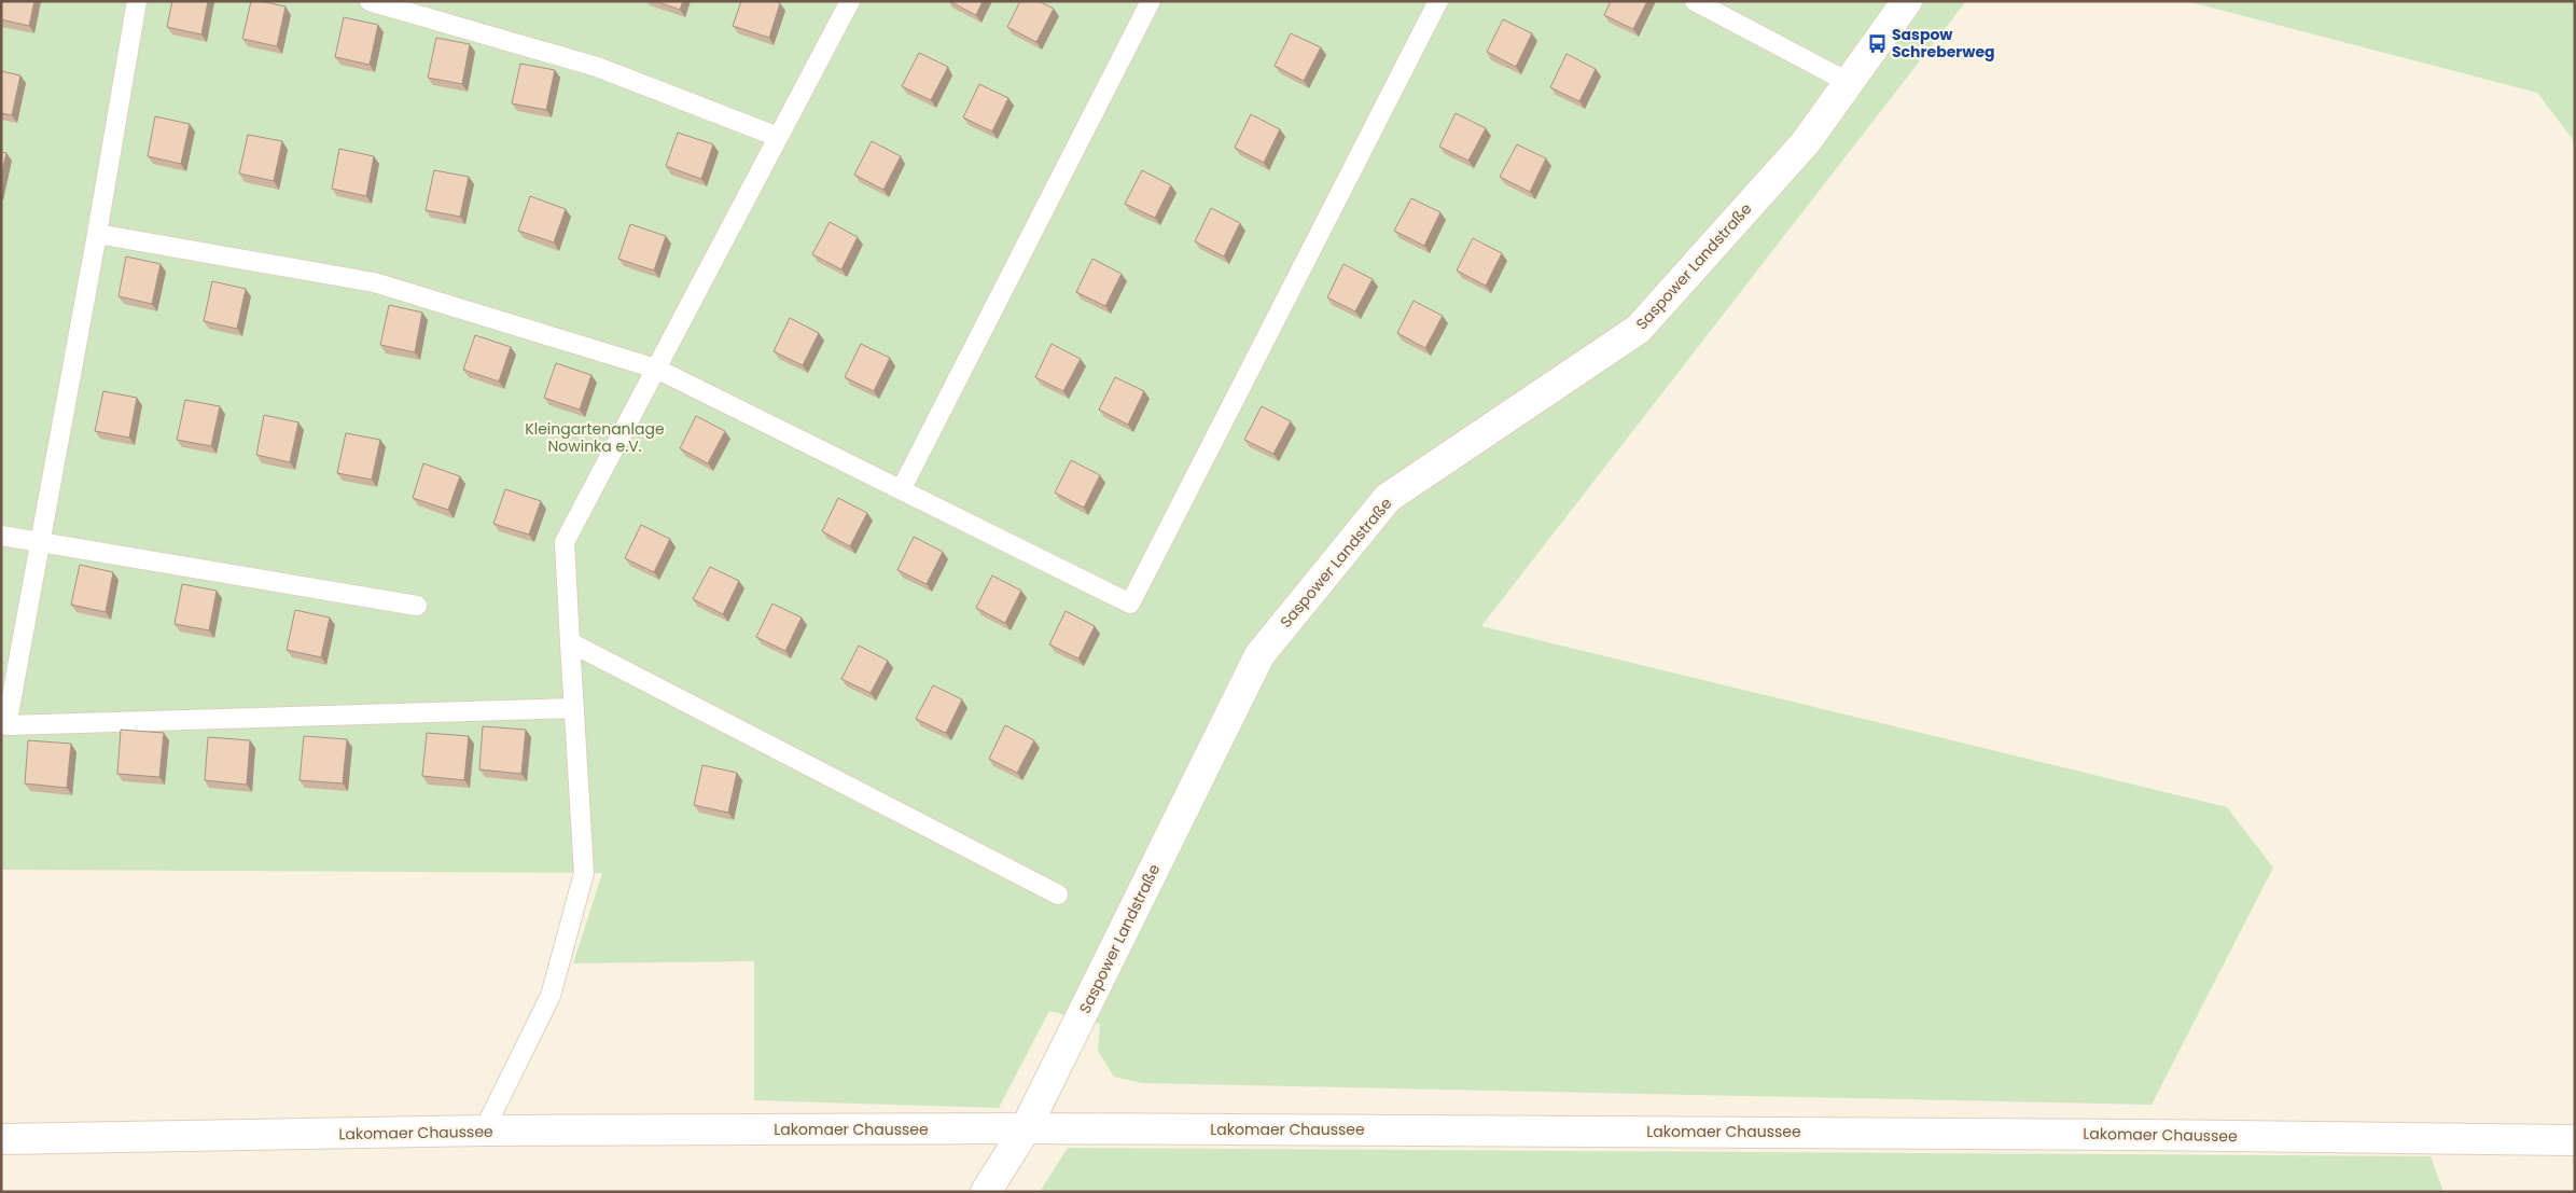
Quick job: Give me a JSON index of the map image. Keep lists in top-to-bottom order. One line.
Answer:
{"streets":{"street":["Saspower Landstraße","Lakomaer Chaussee"]},"crossings":[["Saspower Landstraße","Lakomaer Chaussee"]],"parks":["Kleingartenanlage Nowinka e.V."],"places":{"bus stop":["Saspow Schreberweg"]}}
